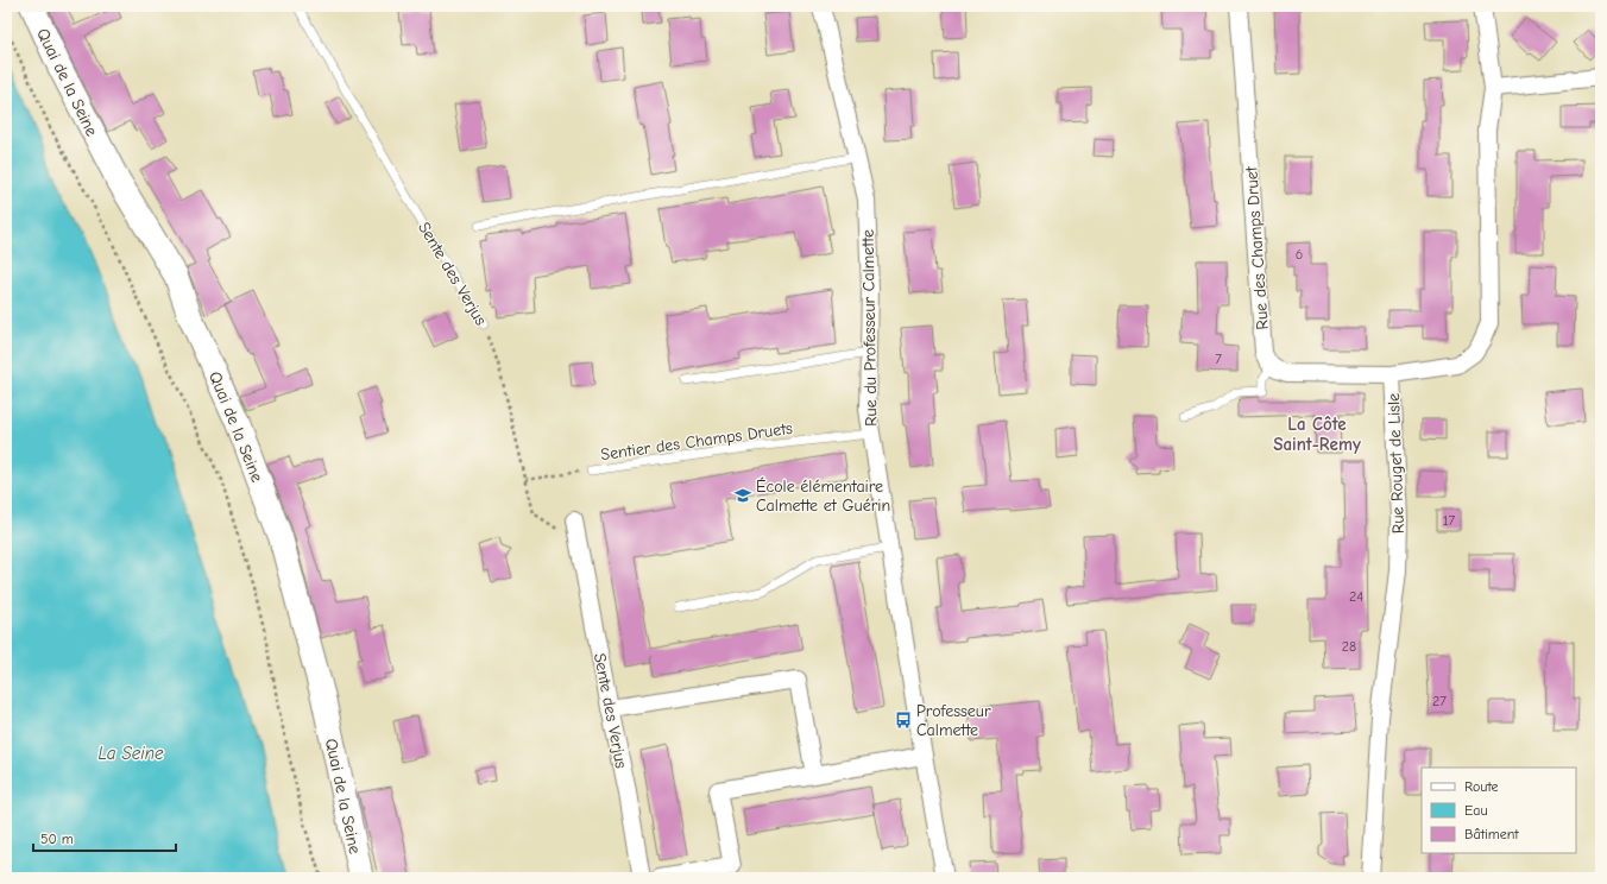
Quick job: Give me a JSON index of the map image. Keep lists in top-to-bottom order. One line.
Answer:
{"streets":{"street":["Quai de la Seine","Rue des Champs Druet","Sente des Verjus","Rue du Professeur Calmette","Rue Rouget de Lisle"],"lane":["Sentier des Champs Druets"]},"crossings":[["Sente des Verjus","Sentier des Champs Druets"],["Rue du Professeur Calmette","Sentier des Champs Druets"]],"districts":["La Côte Saint-Remy"],"water":["La Seine"],"places":{"school or university":["École élémentaire Calmette et Guérin"],"bus stop":["Professeur Calmette"]},"house_numbers":["6","7","17","24","28","27"],"legend":["Route","Eau","Bâtiment"],"scale_bar":"50 m"}
